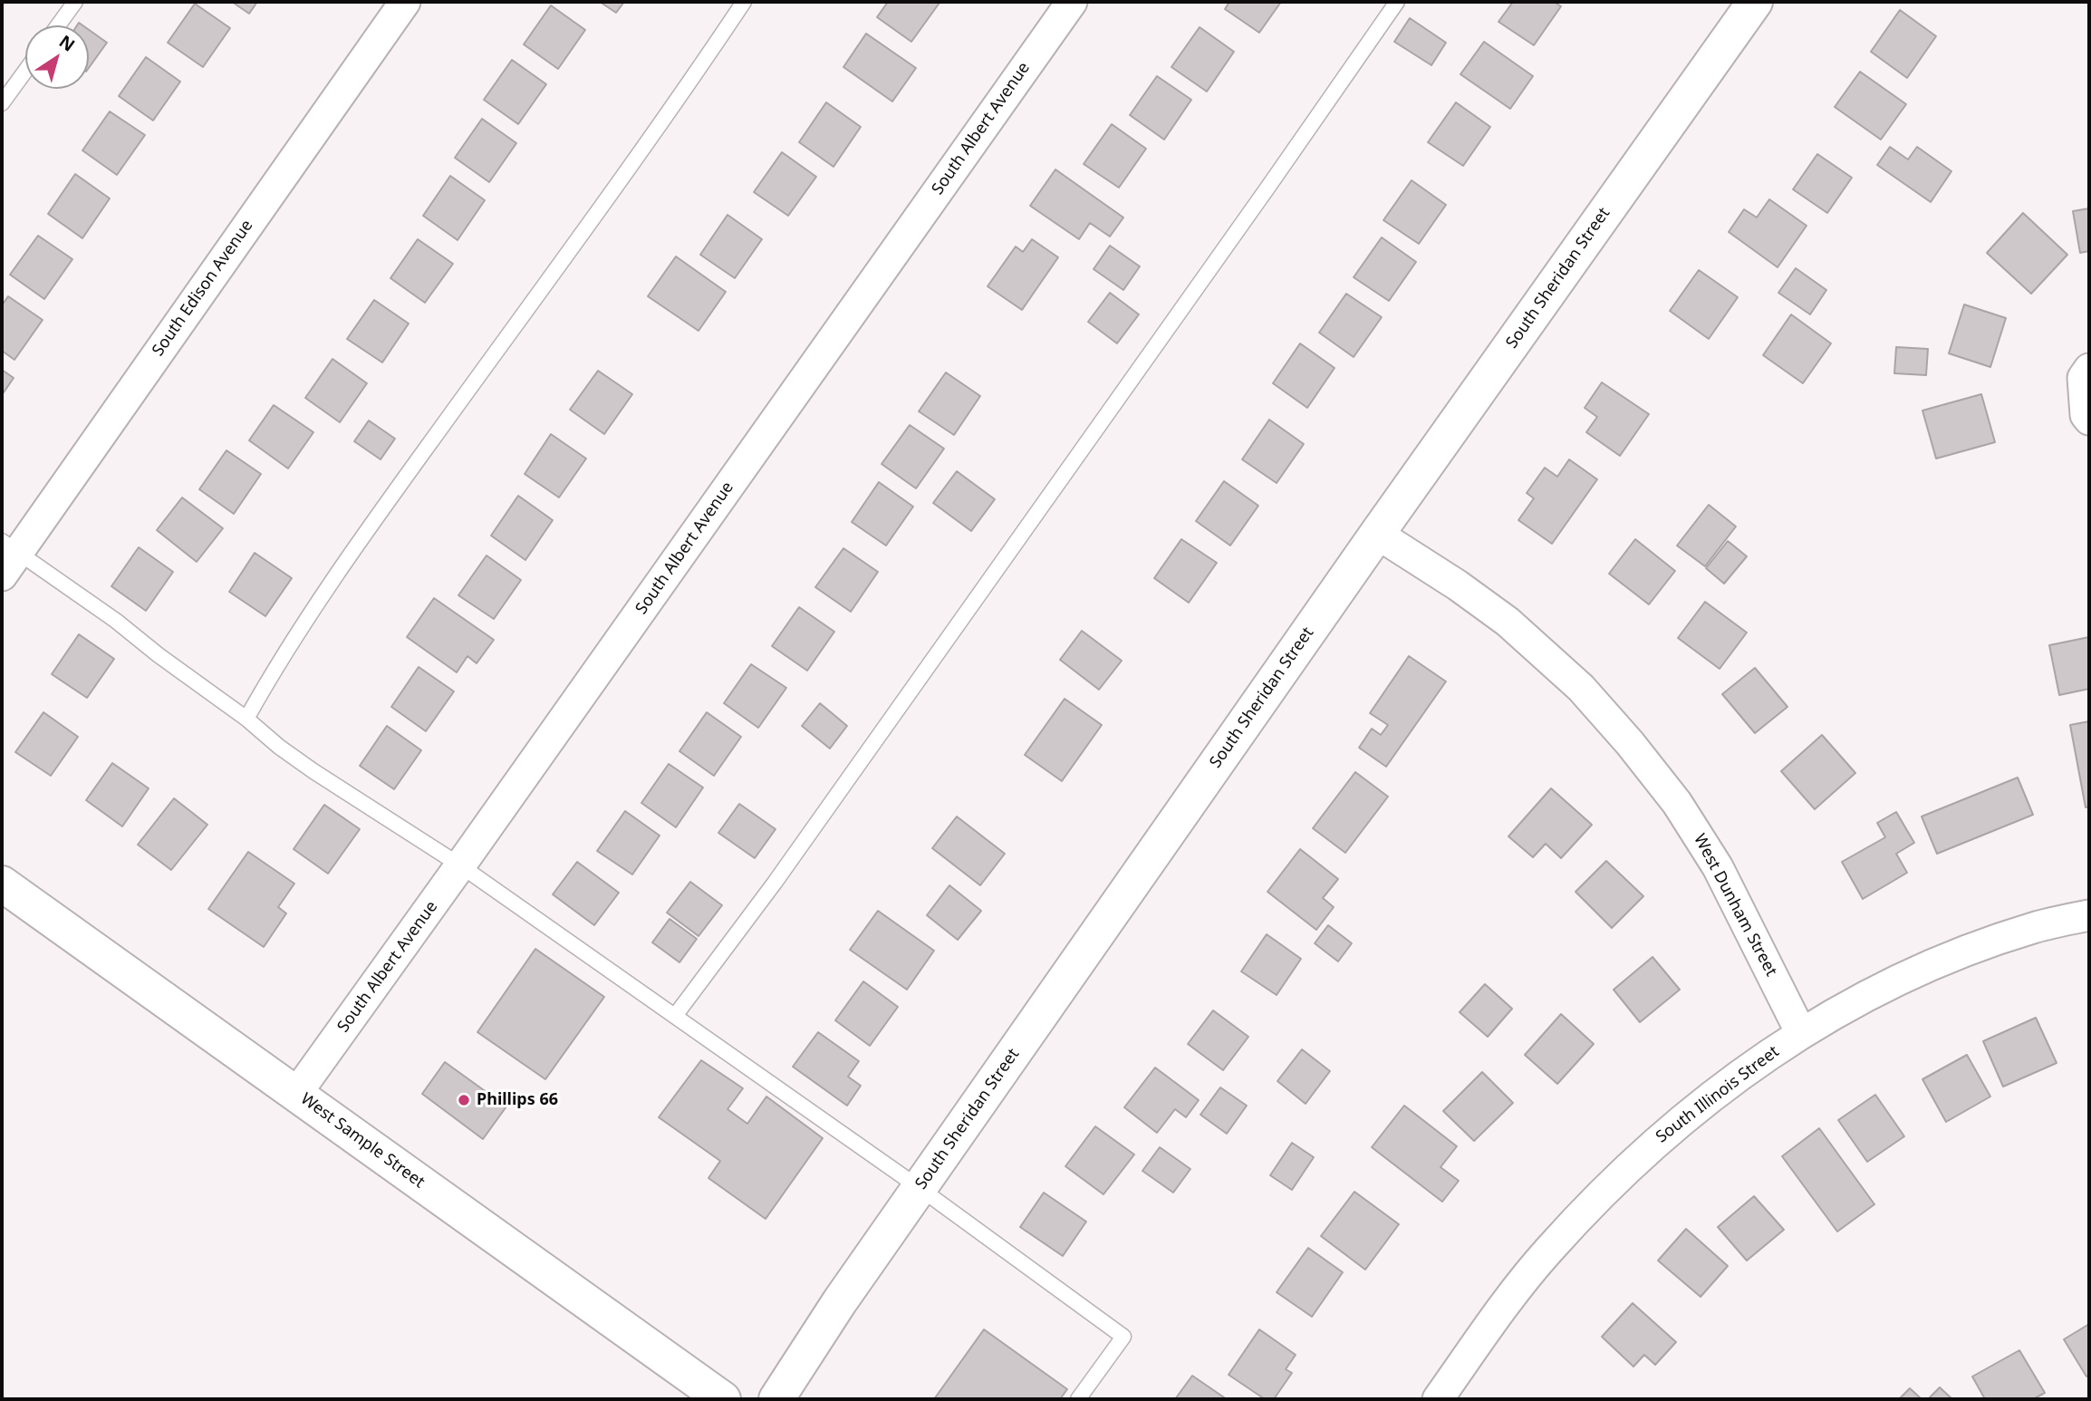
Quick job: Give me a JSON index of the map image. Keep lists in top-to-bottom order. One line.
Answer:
{"streets":{"street":["South Albert Avenue","South Sheridan Street","South Edison Avenue","West Dunham Street","South Illinois Street","West Sample Street"]},"crossings":[["South Albert Avenue","West Sample Street"],["South Sheridan Street","West Dunham Street"],["West Dunham Street","South Illinois Street"]],"places":["Phillips 66"],"north":"top right"}
